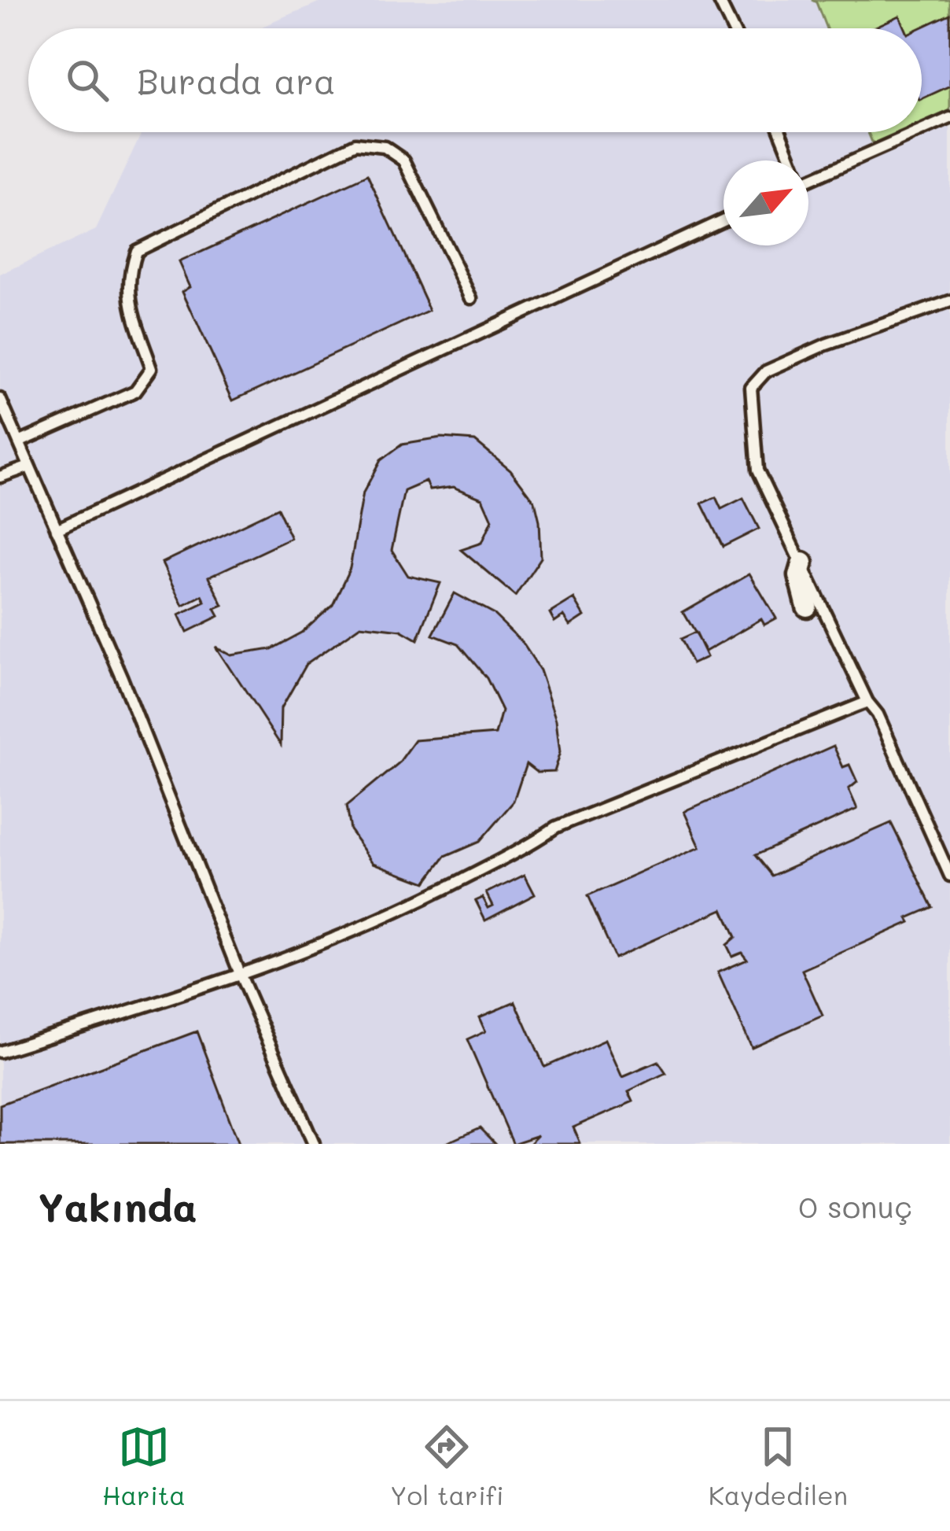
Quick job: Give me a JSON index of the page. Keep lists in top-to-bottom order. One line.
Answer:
{"north":"top right","page":{"search":"Burada ara","heading":["Yakında","0 sonuç"],"nav":["Harita","Yol tarifi","Kaydedilen"]}}
